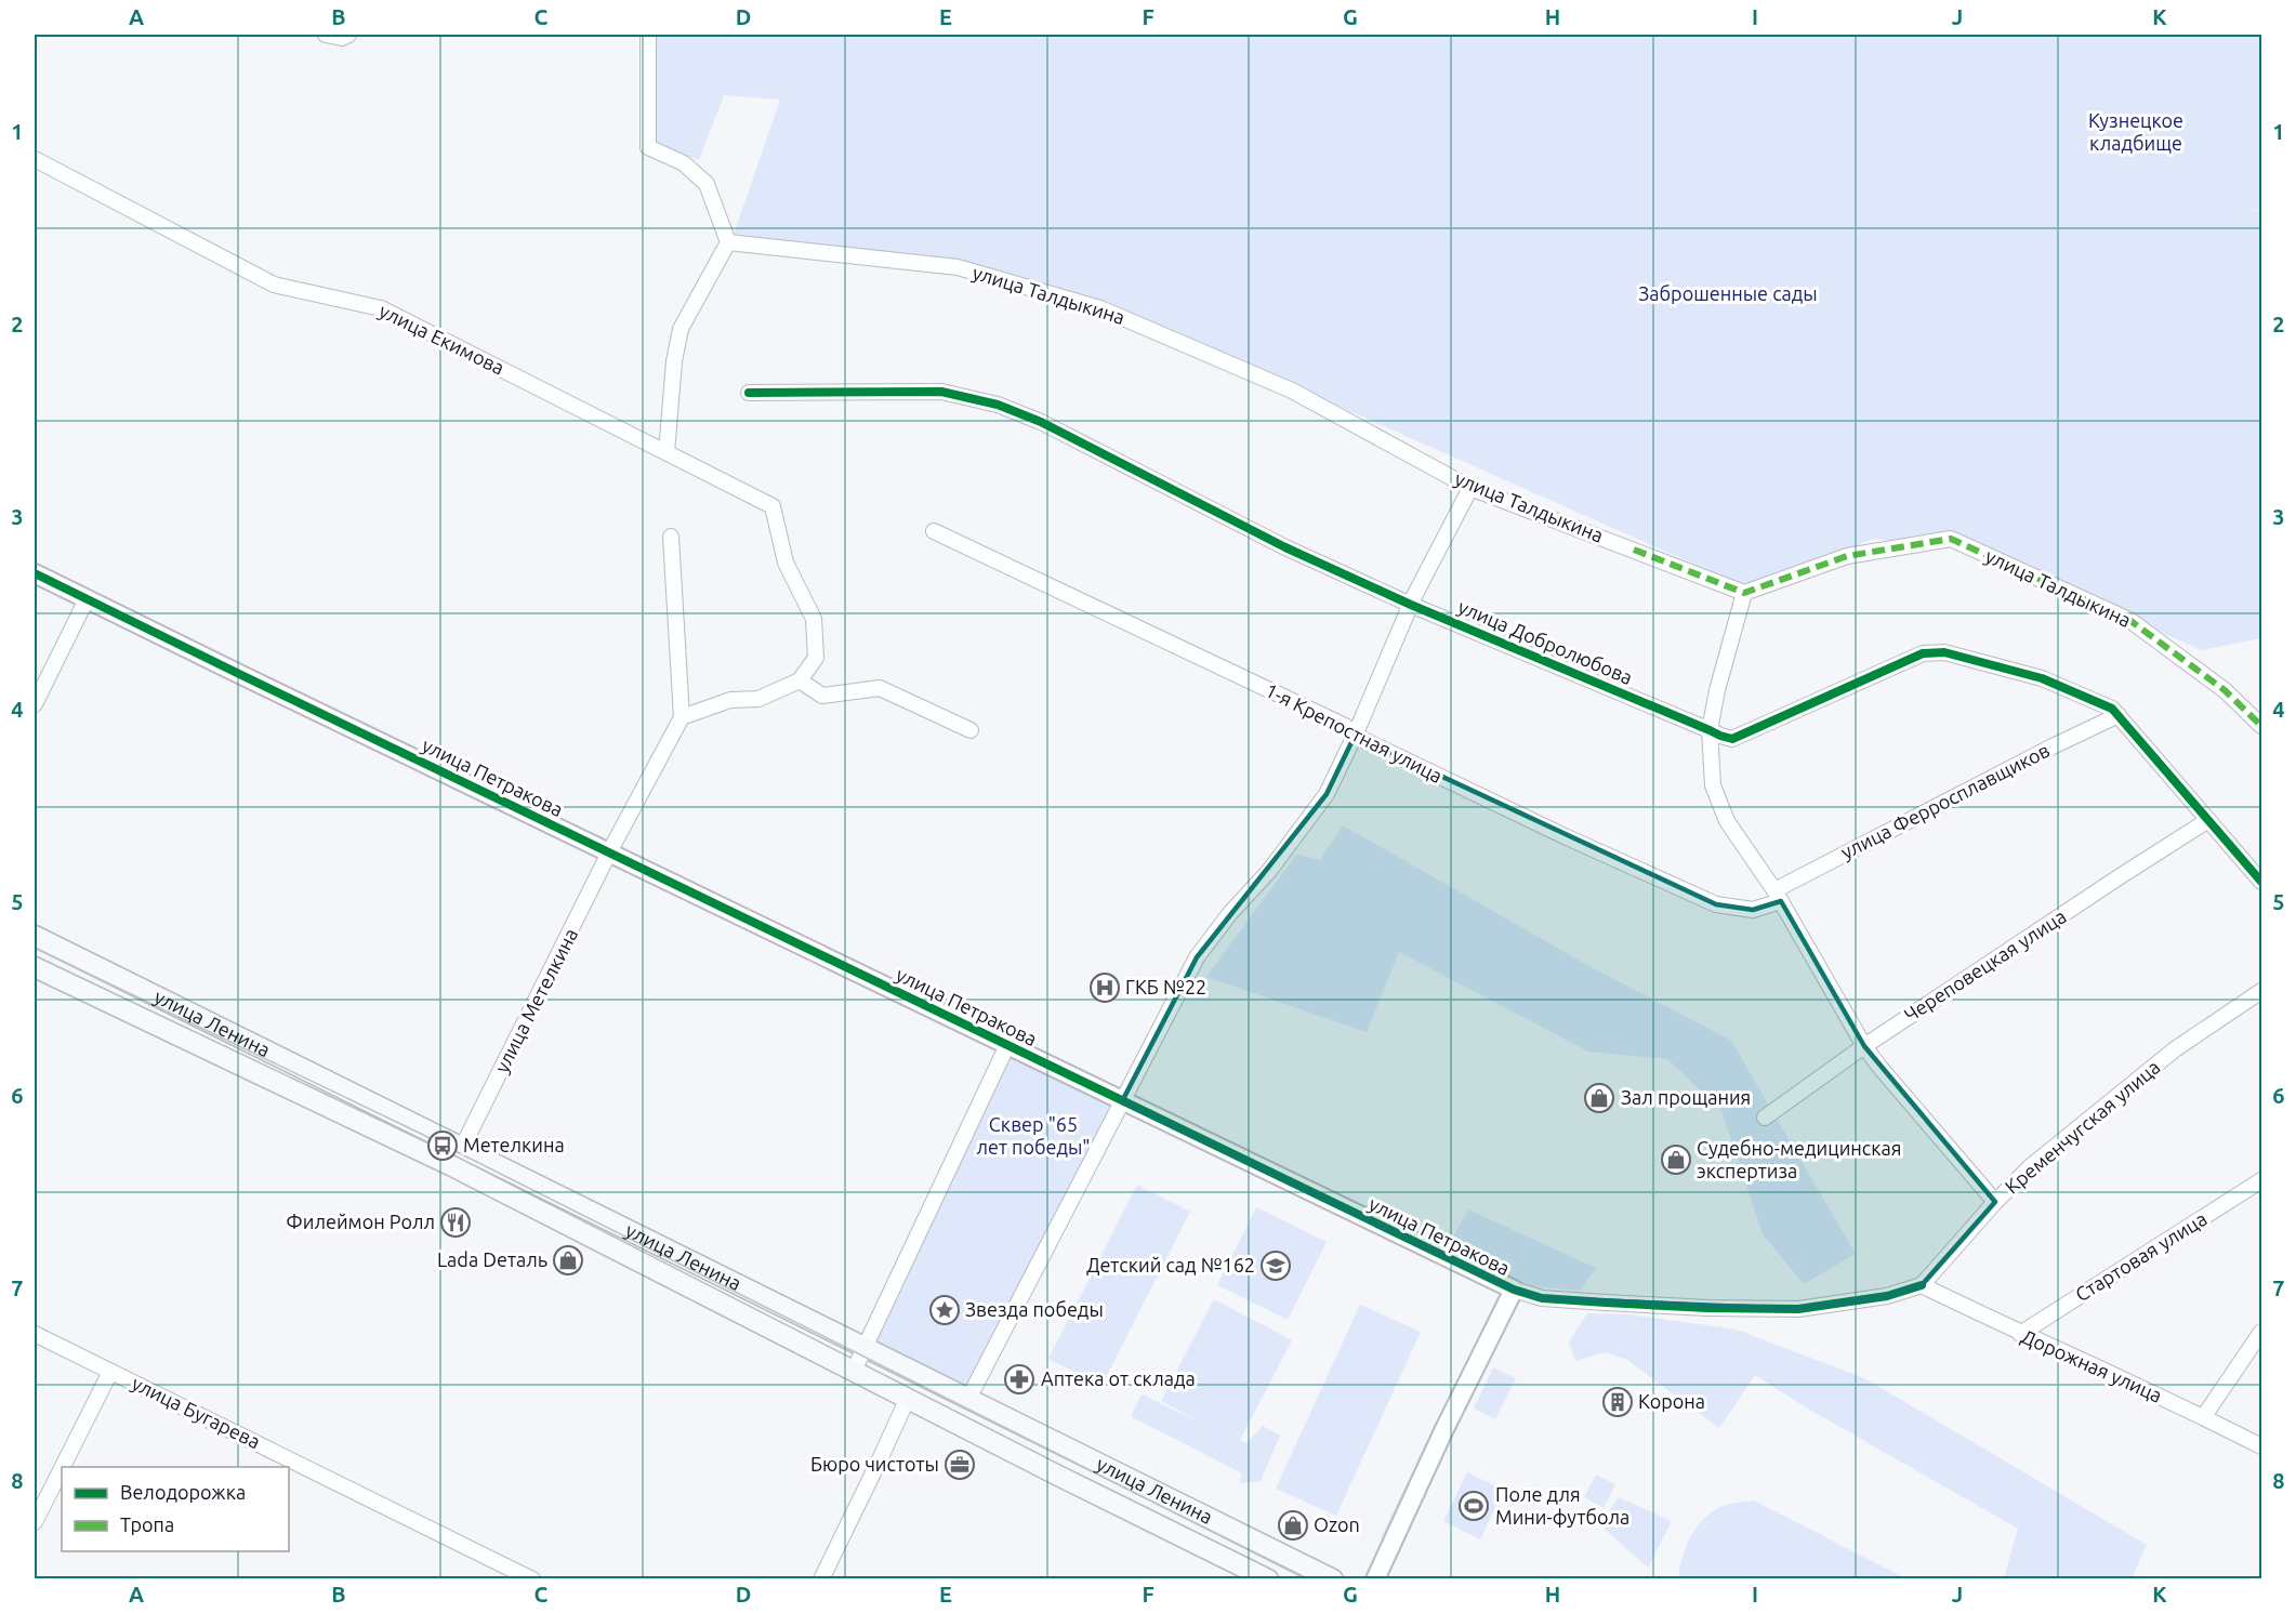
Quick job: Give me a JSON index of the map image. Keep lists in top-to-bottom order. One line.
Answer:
{"streets":{"main road":["улица Ленина"],"street":["улица Талдыкина","улица Екимова","улица Добролюбова","1-я Крепостная улица","улица Петракова","улица Ферросплавщиков","Череповецкая улица","улица Метелкина","Кременчугская улица","Стартовая улица","Дорожная улица","улица Бугарева"]},"crossings":[["улица Добролюбова","улица Ферросплавщиков"],["улица Добролюбова","Череповецкая улица"],["1-я Крепостная улица","улица Ферросплавщиков"],["улица Петракова","улица Метелкина"],["улица Петракова","Кременчугская улица"],["улица Петракова","Дорожная улица"],["улица Метелкина","улица Ленина"],["Кременчугская улица","Дорожная улица"],["Стартовая улица","Дорожная улица"]],"parks":["Кузнецкое кладбище","Заброшенные сады","Сквер \"65 лет победы\""],"places":{"hospital":["ГКБ №22"],"shop":["Зал прощания","Судебно-медицинская экспертиза","Lada Dеталь","Ozon"],"bus stop":["Метелкина"],"restaurant":["Филеймон Ролл"],"school or university":["Детский сад №162"],"place":["Звезда победы"],"pharmacy":["Аптека от склада"],"building":["Корона"],"office":["Бюро чистоты"],"sports":["Поле для Мини-футбола"]},"legend":["Велодорожка","Тропа"],"grid":{"columns":["A","B","C","D","E","F","G","H","I","J","K"],"rows":["1","2","3","4","5","6","7","8"]}}
